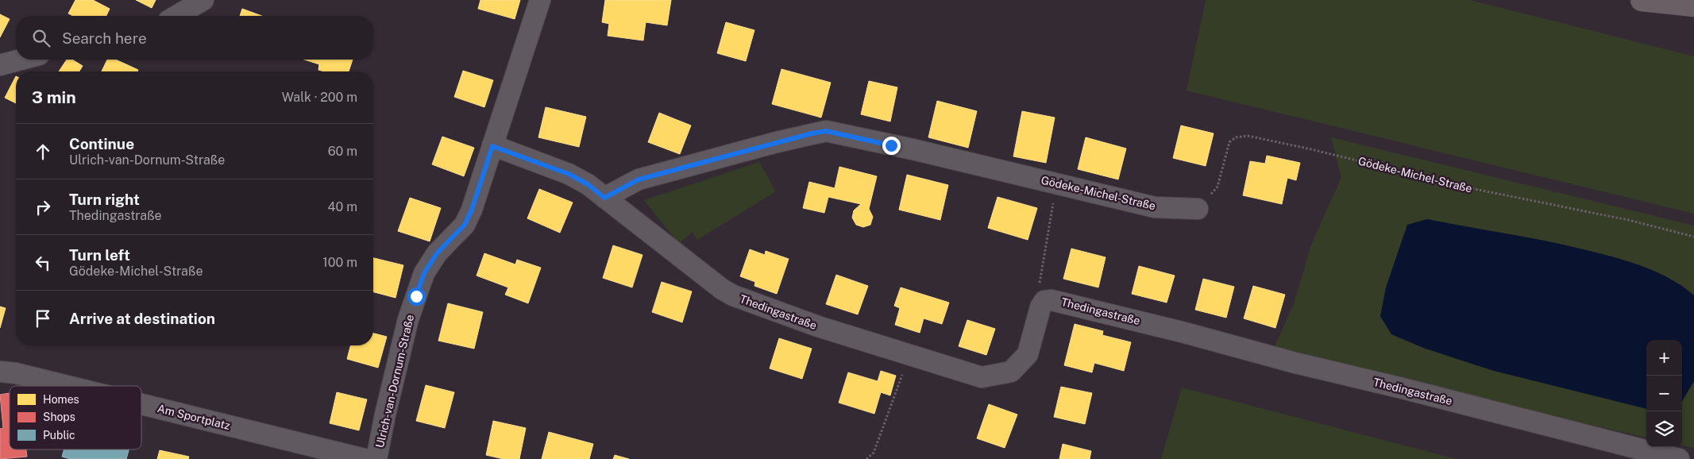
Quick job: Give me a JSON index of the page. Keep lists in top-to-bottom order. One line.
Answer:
{"streets":{"street":["Gödeke-Michel-Straße","Thedingastraße","Ulrich-van-Dornum-Straße","Am Sportplatz"]},"crossings":[["Gödeke-Michel-Straße","Thedingastraße"],["Thedingastraße","Ulrich-van-Dornum-Straße"]],"legend":["Homes","Shops","Public"],"page":{"search":"Search here","heading":["3 min","Walk · 200 m"],"list":[["Continue","Ulrich-van-Dornum-Straße","60 m"],["Turn right","Thedingastraße","40 m"],["Turn left","Gödeke-Michel-Straße","100 m"],"Arrive at destination"],"map_buttons":["+","−"]}}
